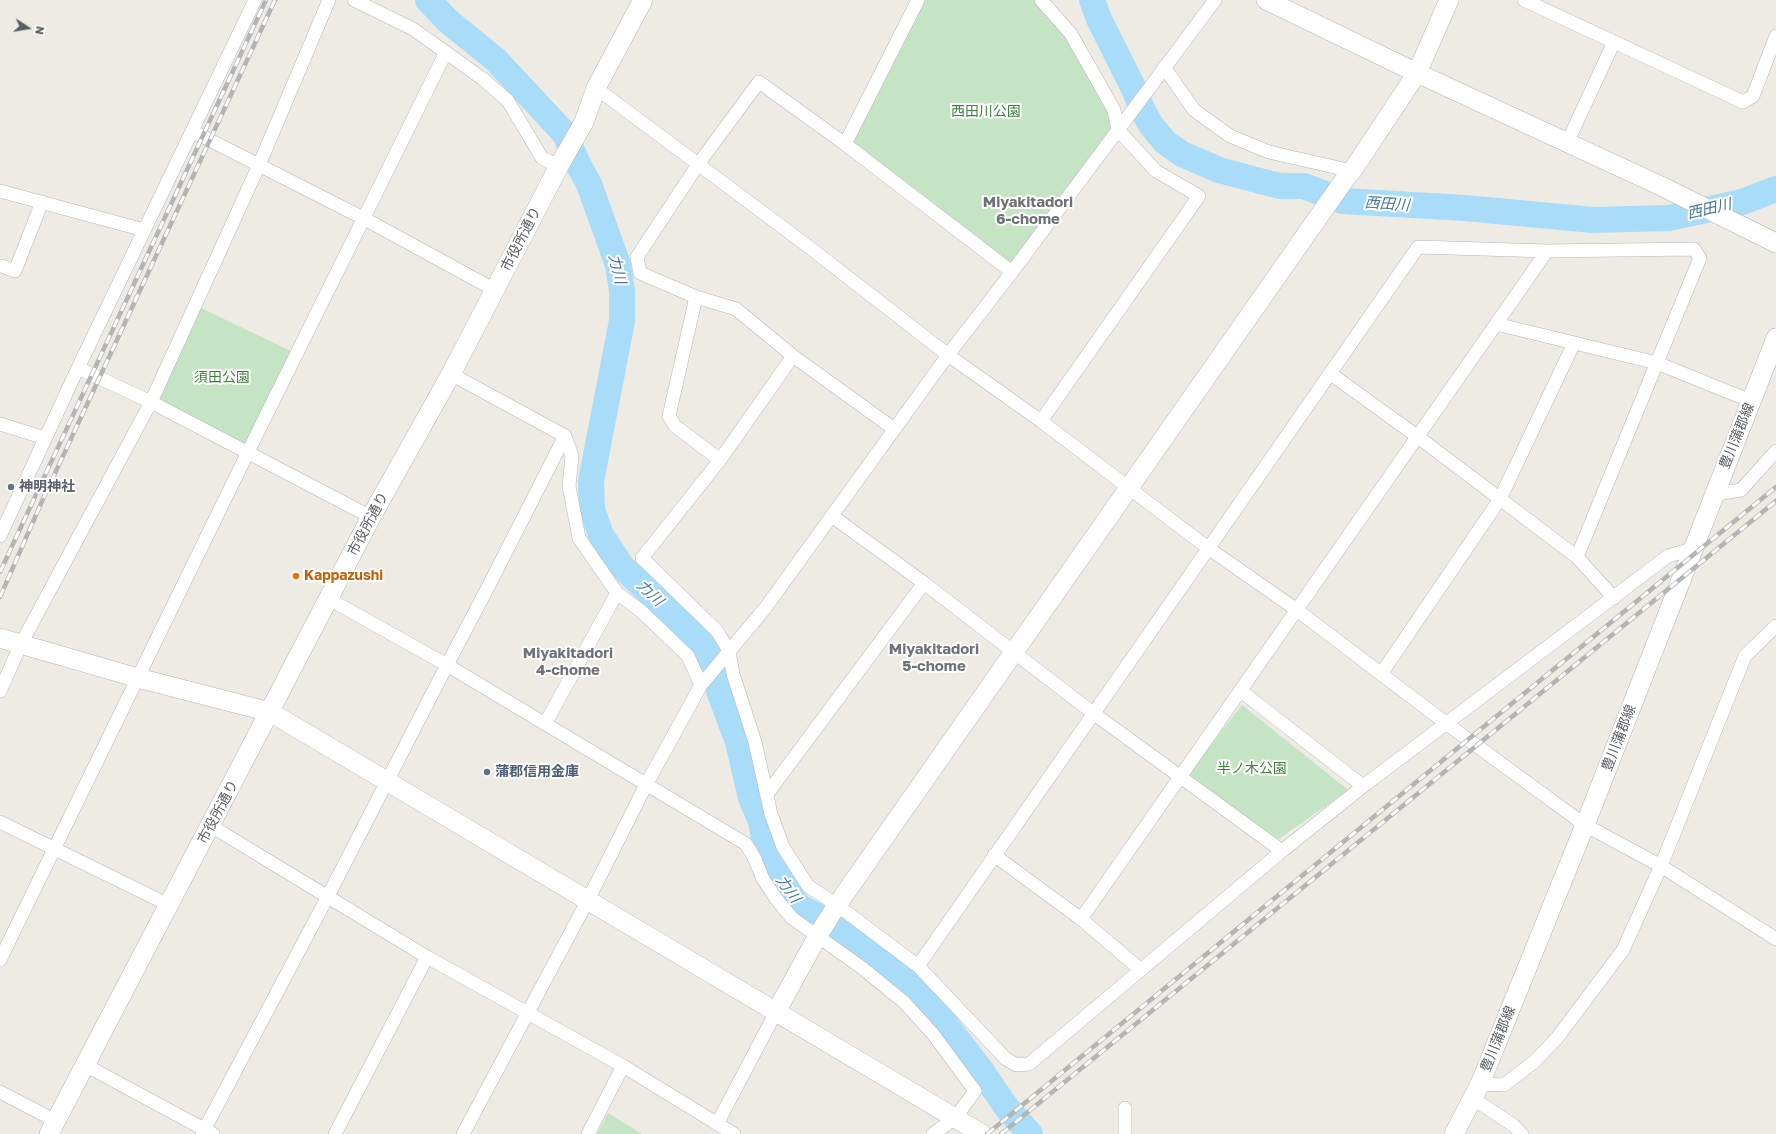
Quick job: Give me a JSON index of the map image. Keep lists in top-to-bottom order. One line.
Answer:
{"streets":{"street":["市役所通り","豊川蒲郡線"]},"districts":["Miyakitadori 6-chome","Miyakitadori 5-chome","Miyakitadori 4-chome"],"water":["西田川","力川"],"parks":["西田川公園","須田公園","半ノ木公園"],"places":["神明神社","Kappazushi","蒲郡信用金庫"],"north":"right"}
